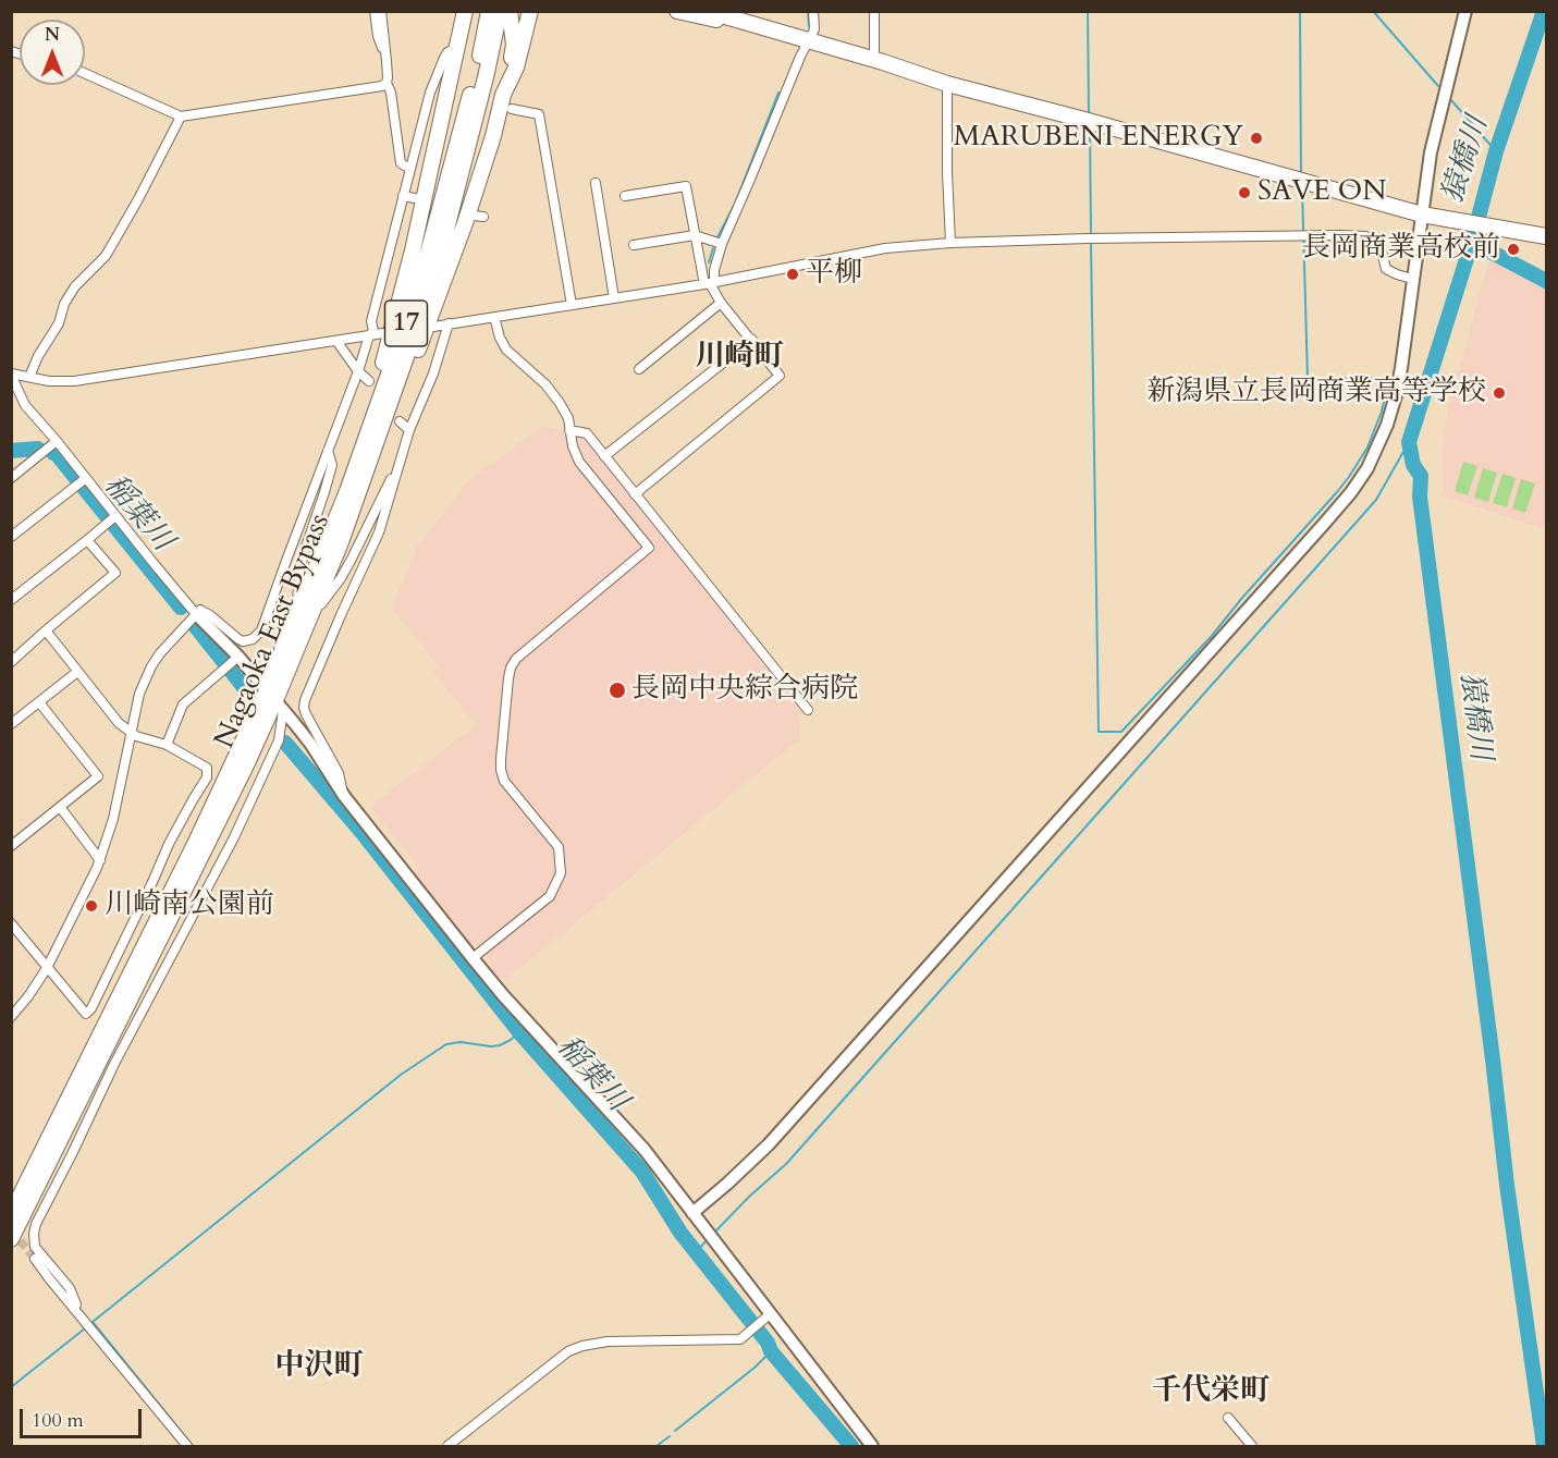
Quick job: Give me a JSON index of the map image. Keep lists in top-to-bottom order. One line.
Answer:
{"streets":{"highway":["17","Nagaoka East Bypass"]},"crossings":[["17","Nagaoka East Bypass"]],"districts":["川崎町","中沢町","千代栄町"],"water":["猿橋川","稲葉川"],"places":["MARUBENI ENERGY","SAVE ON","長岡商業高校前","平柳","新潟県立長岡商業高等学校","長岡中央綜合病院","川崎南公園前"],"scale_bar":"100 m","north":"top"}
